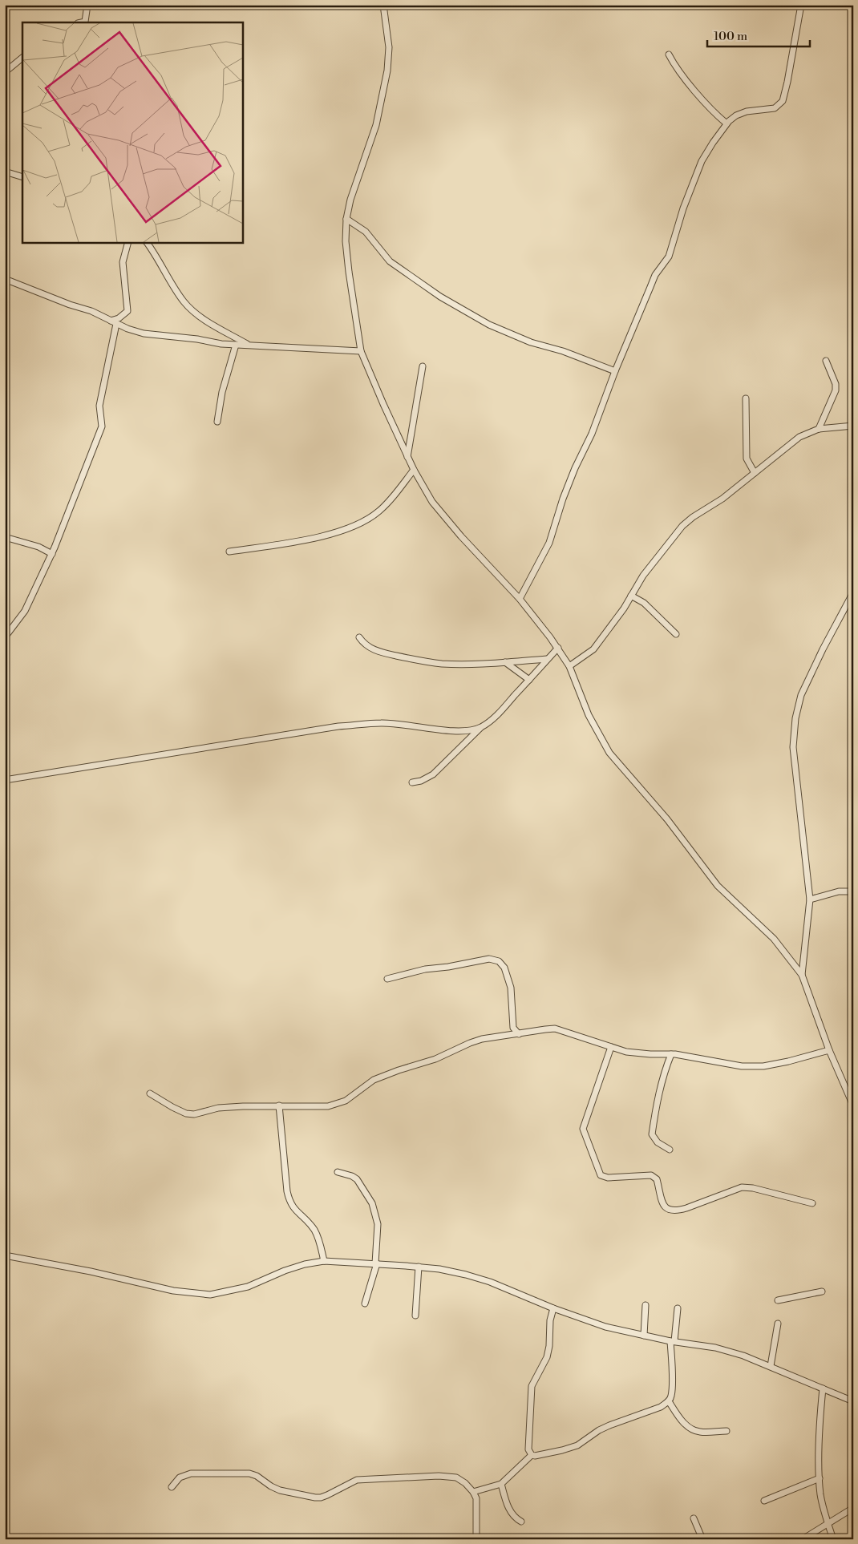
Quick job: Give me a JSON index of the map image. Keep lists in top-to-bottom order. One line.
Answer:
{"scale_bar":"100 m"}
